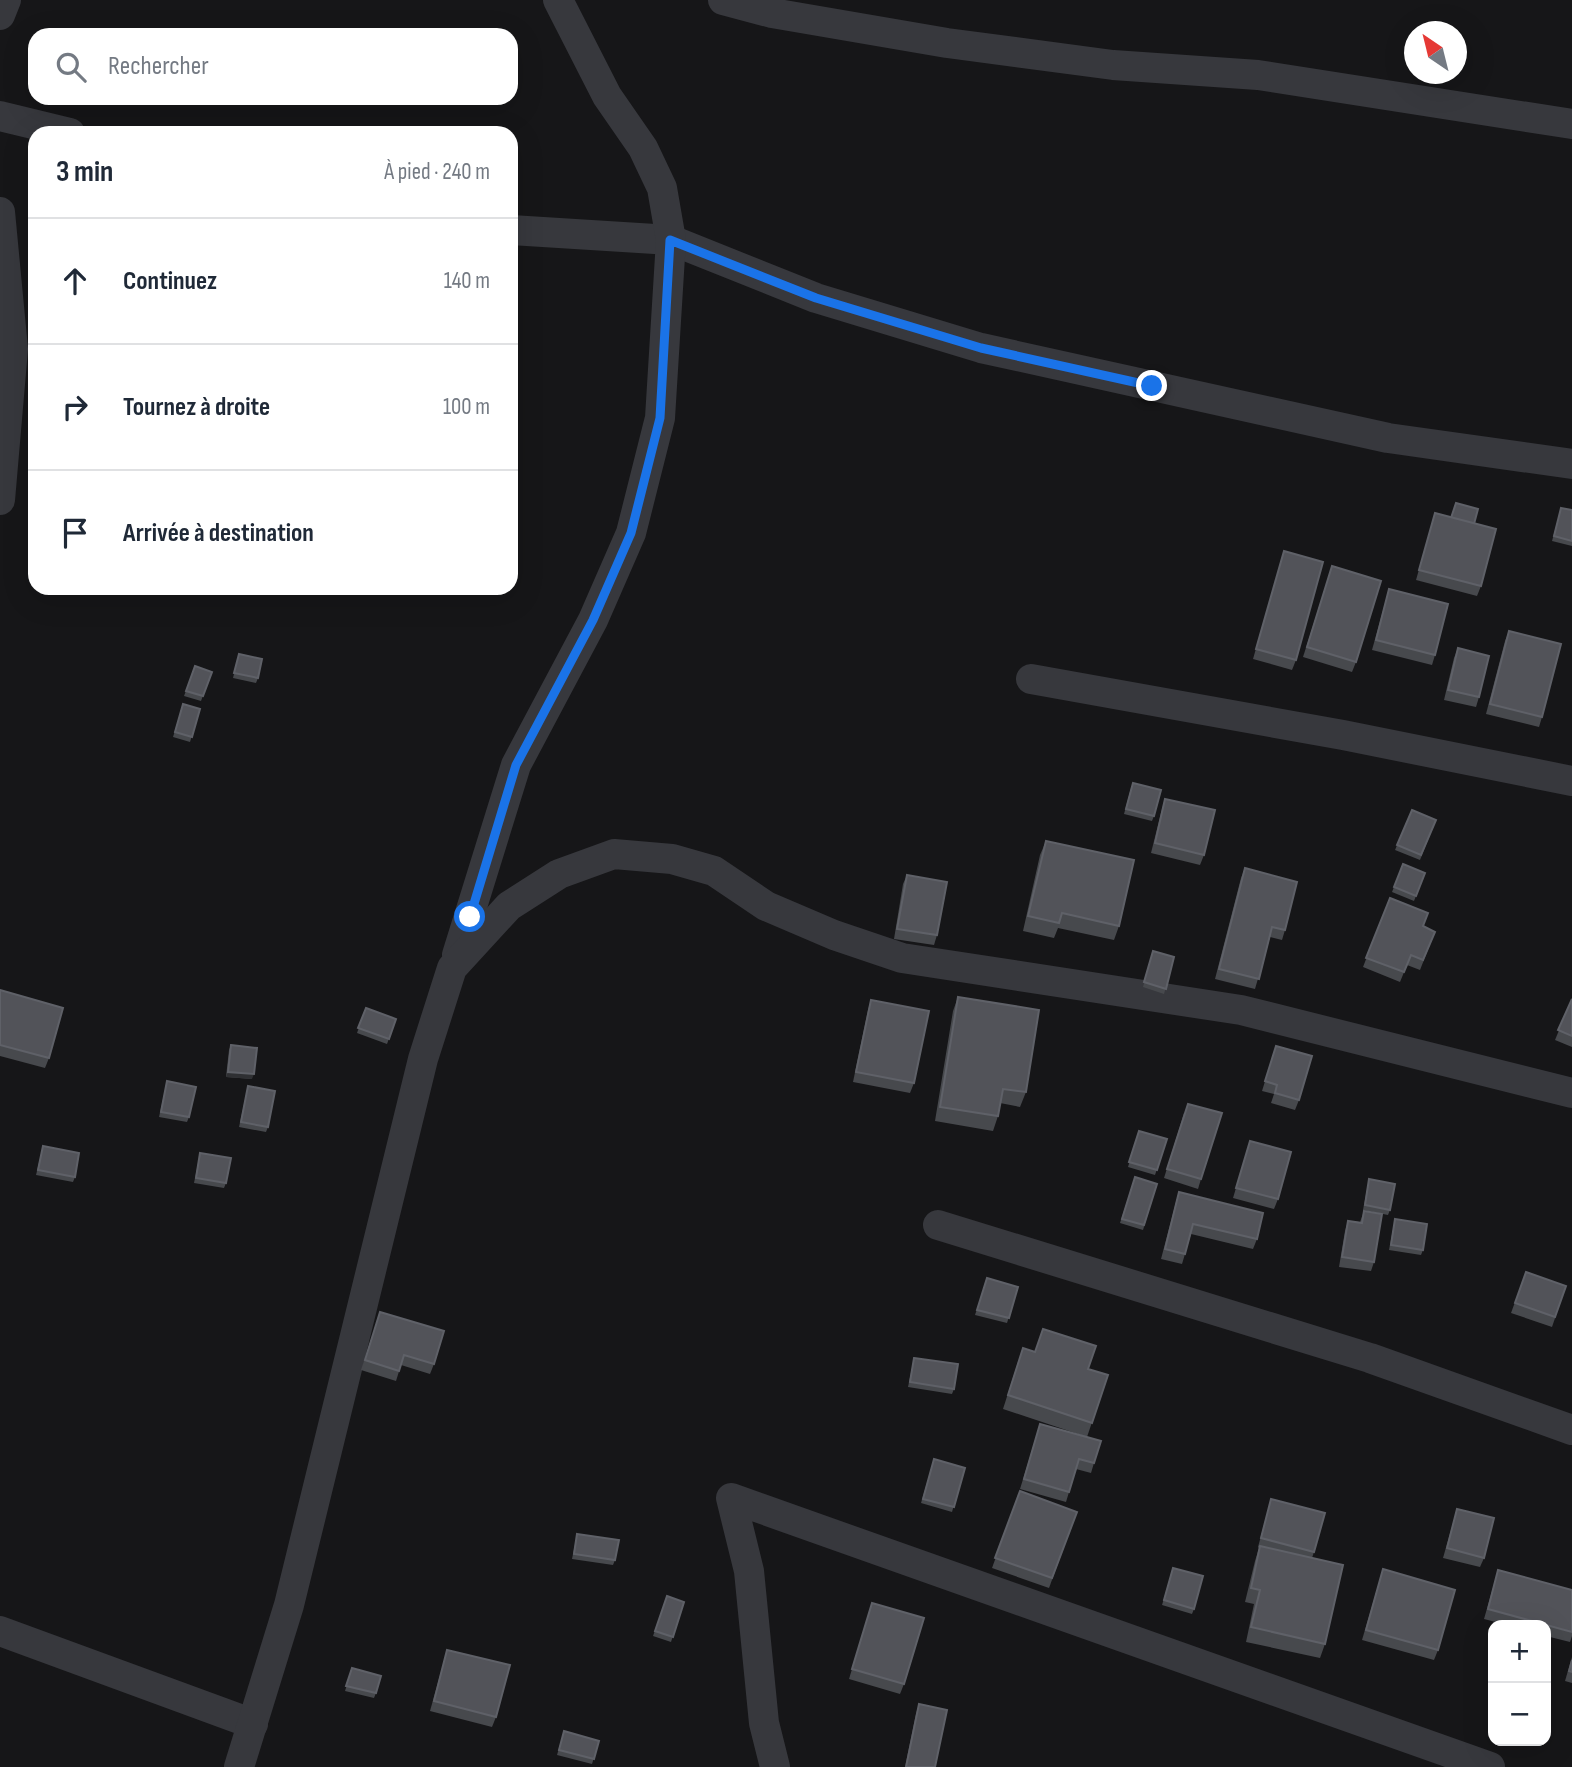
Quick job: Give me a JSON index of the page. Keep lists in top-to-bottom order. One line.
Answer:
{"north":"top left","page":{"search":"Rechercher","heading":["3 min","À pied · 240 m"],"list":[["Continuez","140 m"],["Tournez à droite","100 m"],"Arrivée à destination"],"map_buttons":["+","−"]}}
